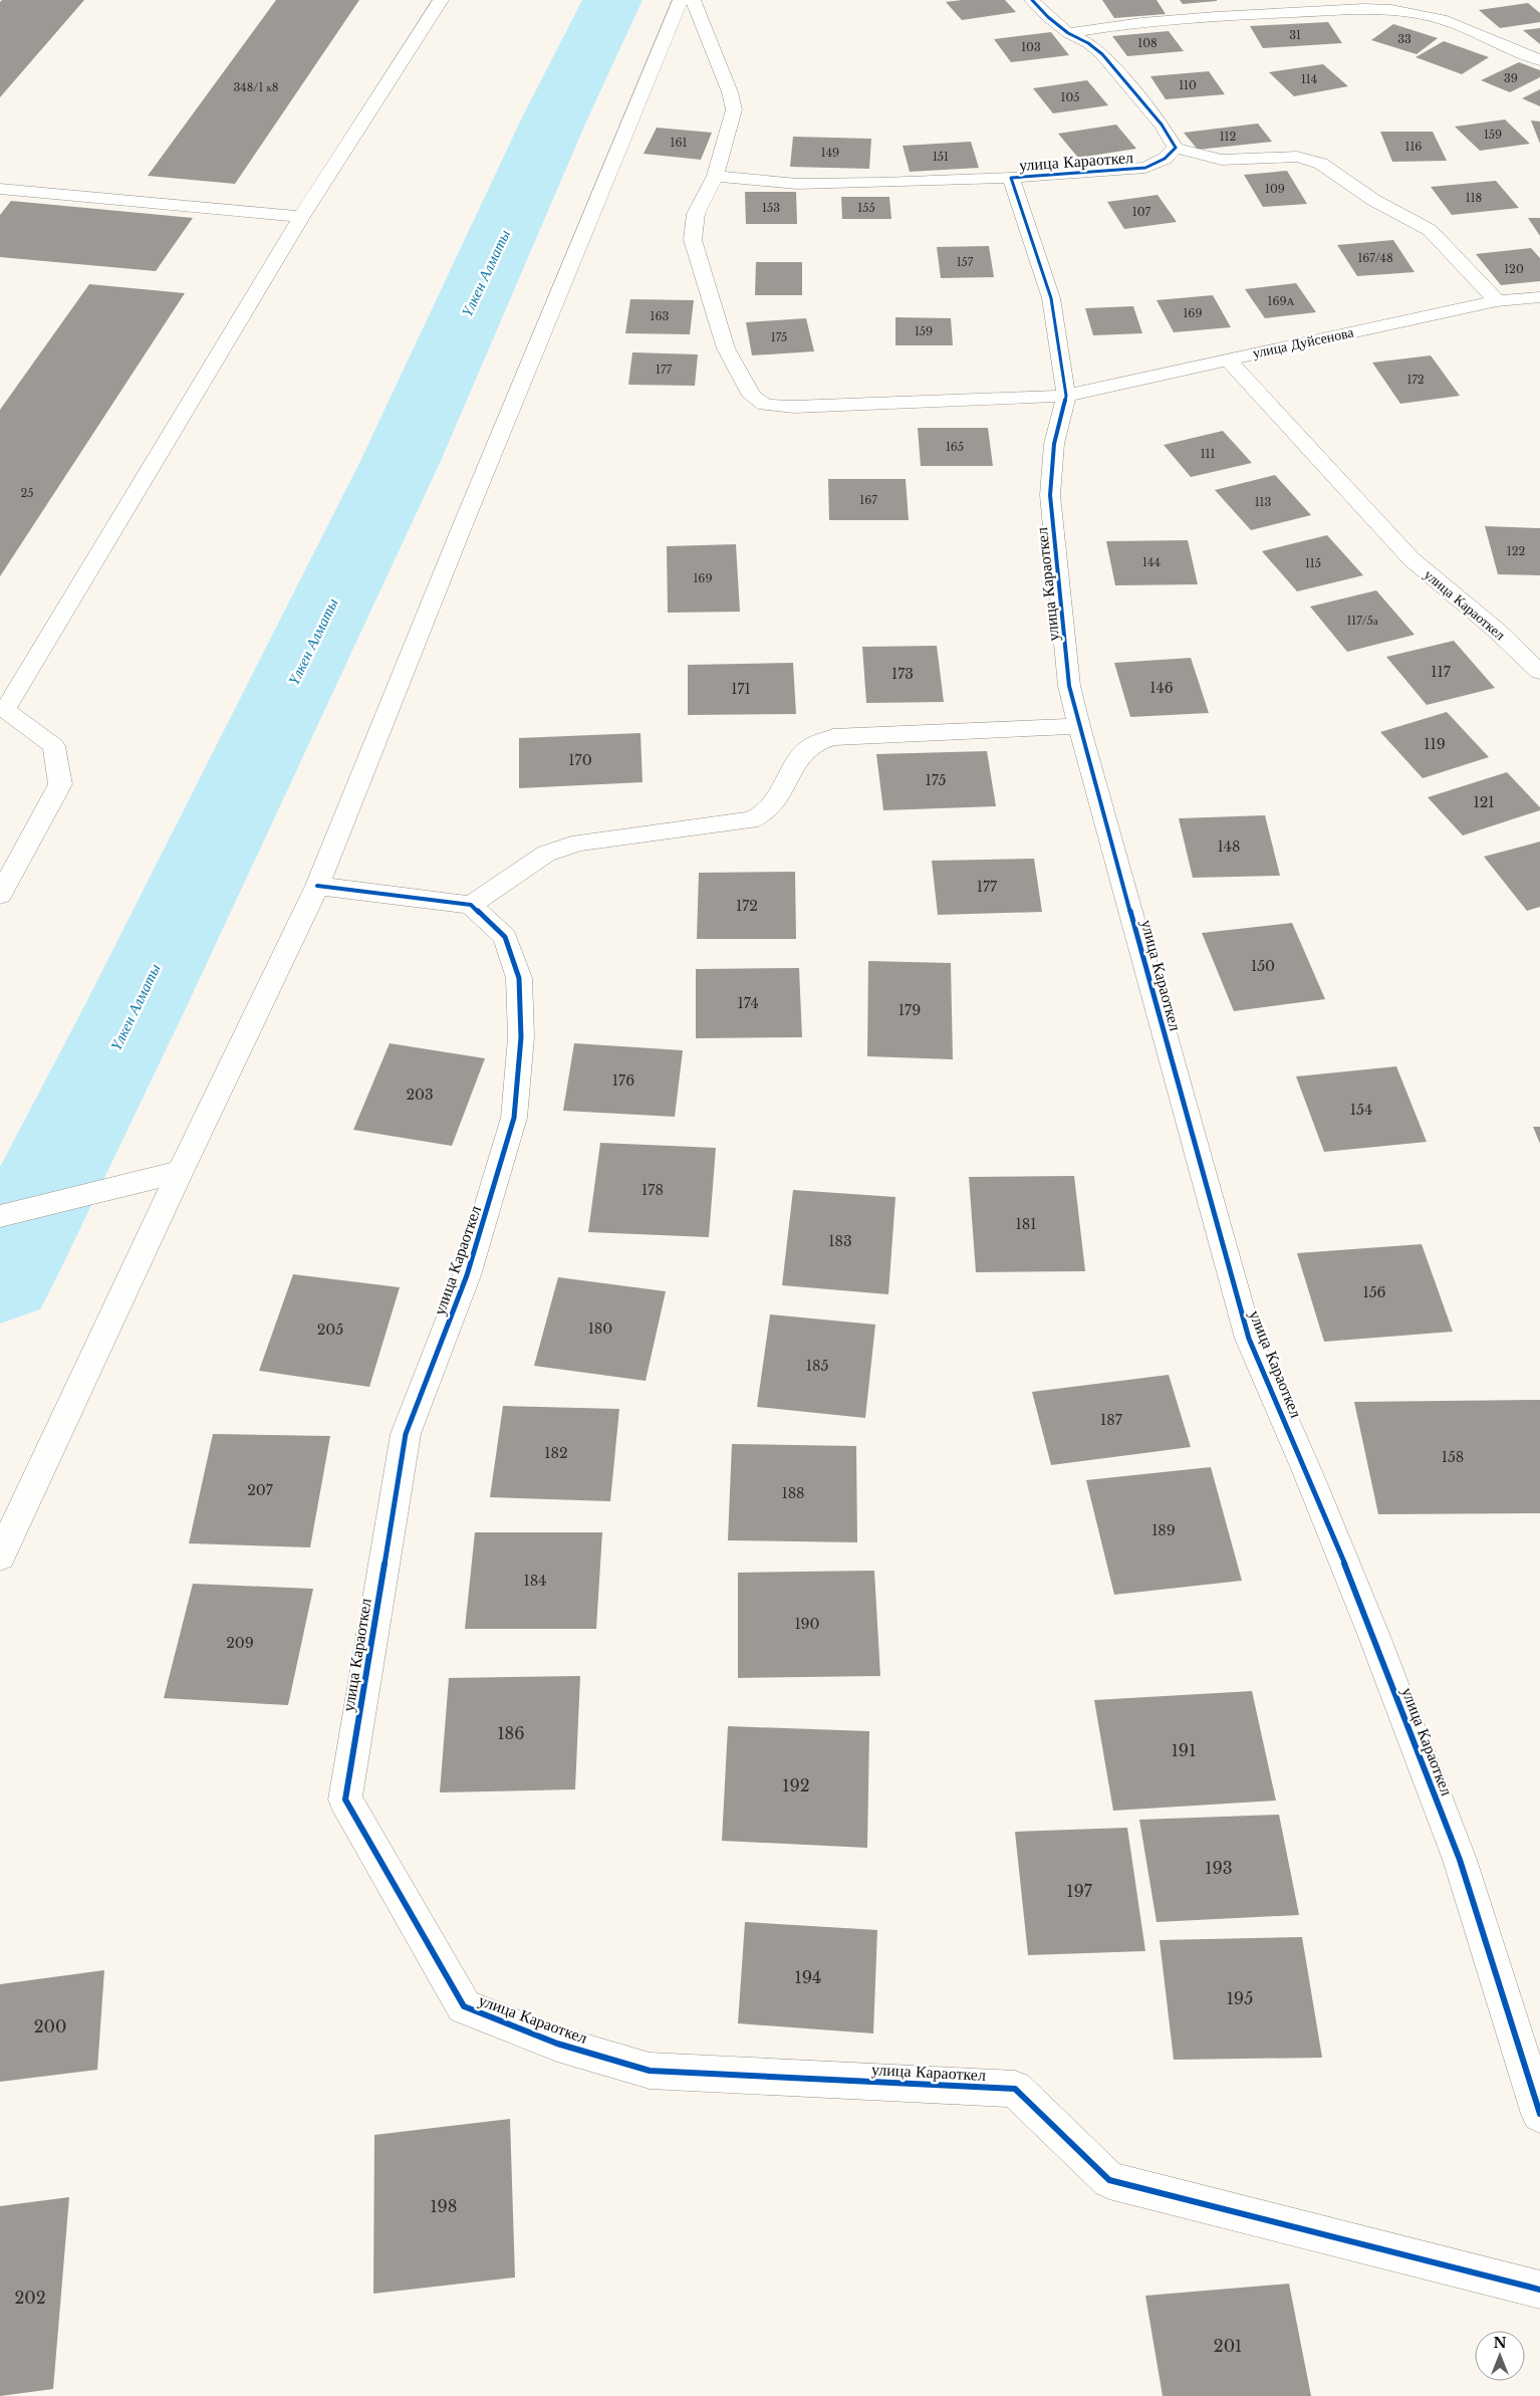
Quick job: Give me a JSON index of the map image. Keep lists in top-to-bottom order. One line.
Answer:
{"streets":{"street":["улица Караоткел","улица Дуйсенова"]},"crossings":[["улица Караоткел","улица Дуйсенова"]],"water":["Үлкен Алматы"],"house_numbers":["31","33","108","103","39","114","110","348/1 к8","105","159","112","161","116","149","151","109","118","153","155","107","167/48","157","120","169А","169","163","159","175","177","172","165","111","25","167","113","122","144","115","169","117/5а","117","173","146","171","119","170","175","121","148","177","172","150","174","179","176","203","154","178","181","183","156","180","205","185","187","182","158","207","188","189","184","190","209","186","191","192","193","197","194","195","200","198","202","201"],"north":"top"}
